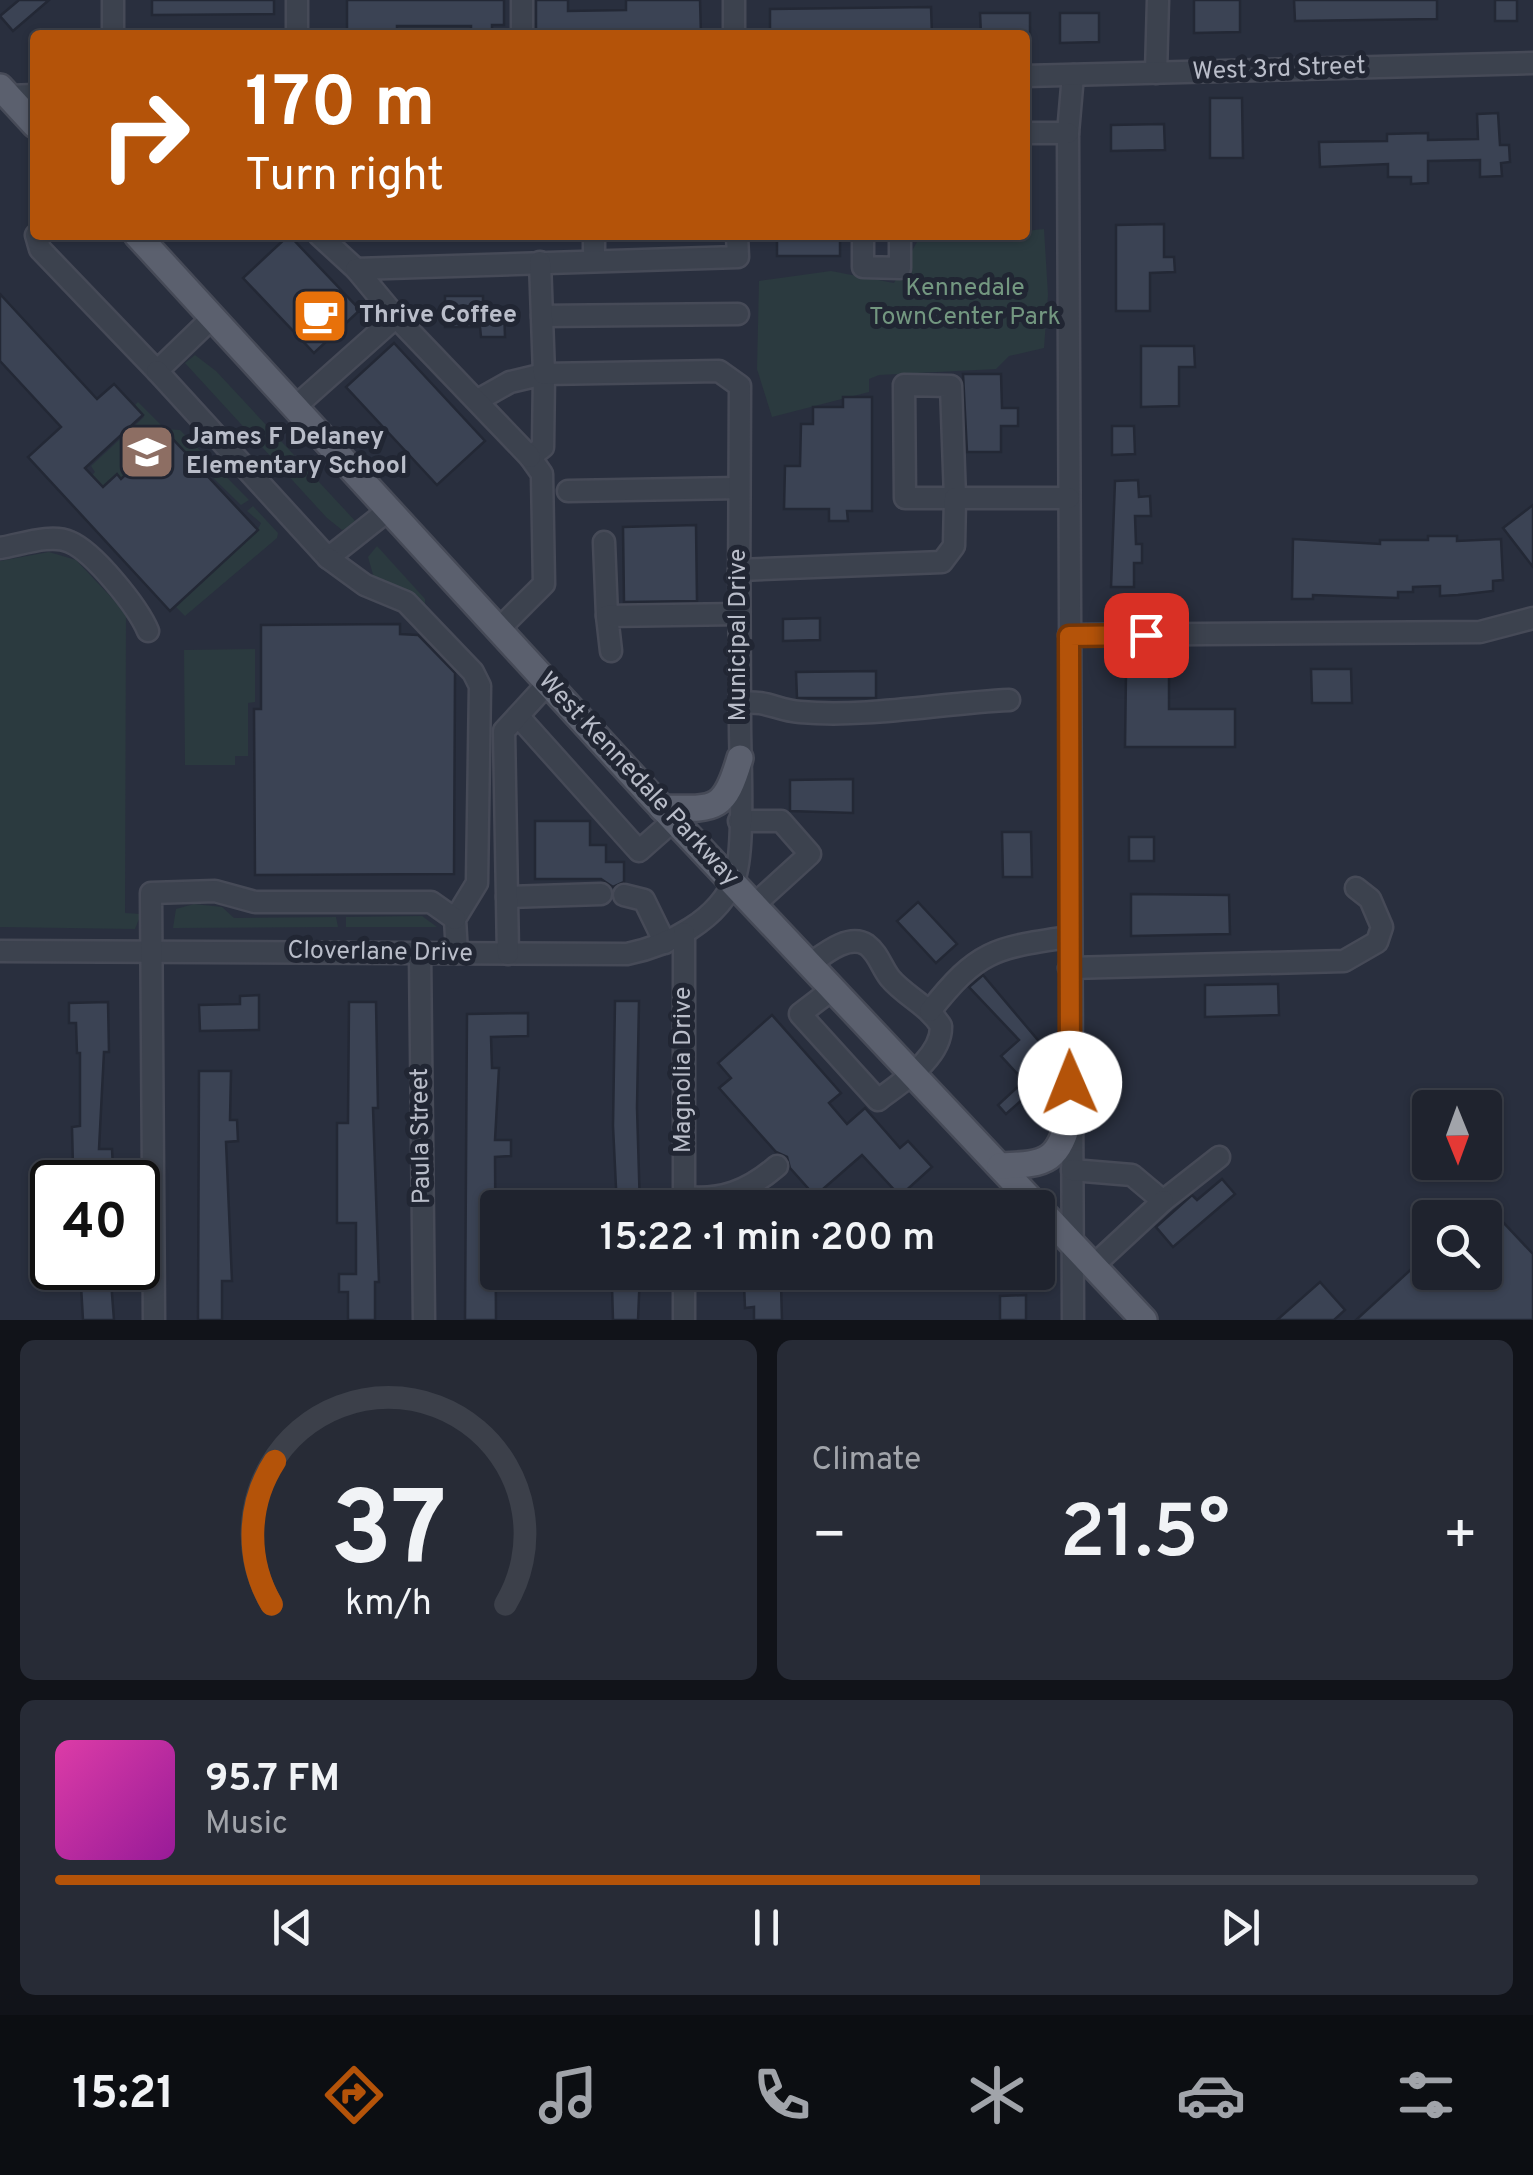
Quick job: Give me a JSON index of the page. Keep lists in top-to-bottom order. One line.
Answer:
{"streets":{"main road":["West Kennedale Parkway"],"street":["West 3rd Street","Municipal Drive","Cloverlane Drive","Magnolia Drive","Paula Street"]},"crossings":[["Municipal Drive","West Kennedale Parkway"],["Cloverlane Drive","Magnolia Drive"],["Cloverlane Drive","Paula Street"]],"parks":["Kennedale TownCenter Park"],"places":{"cafe":["Thrive Coffee"],"school or university":["James F Delaney Elementary School"]},"north":"bottom","page":{"turn":["170 m","Turn right"],"limit":"40","trip":"15:22 · 1 min · 200 m","tile":"Climate","heat":["−","21.5°","+"],"song":["95.7 FM","Music"],"tabs":"15:21","gauge":["37","km/h"]}}
